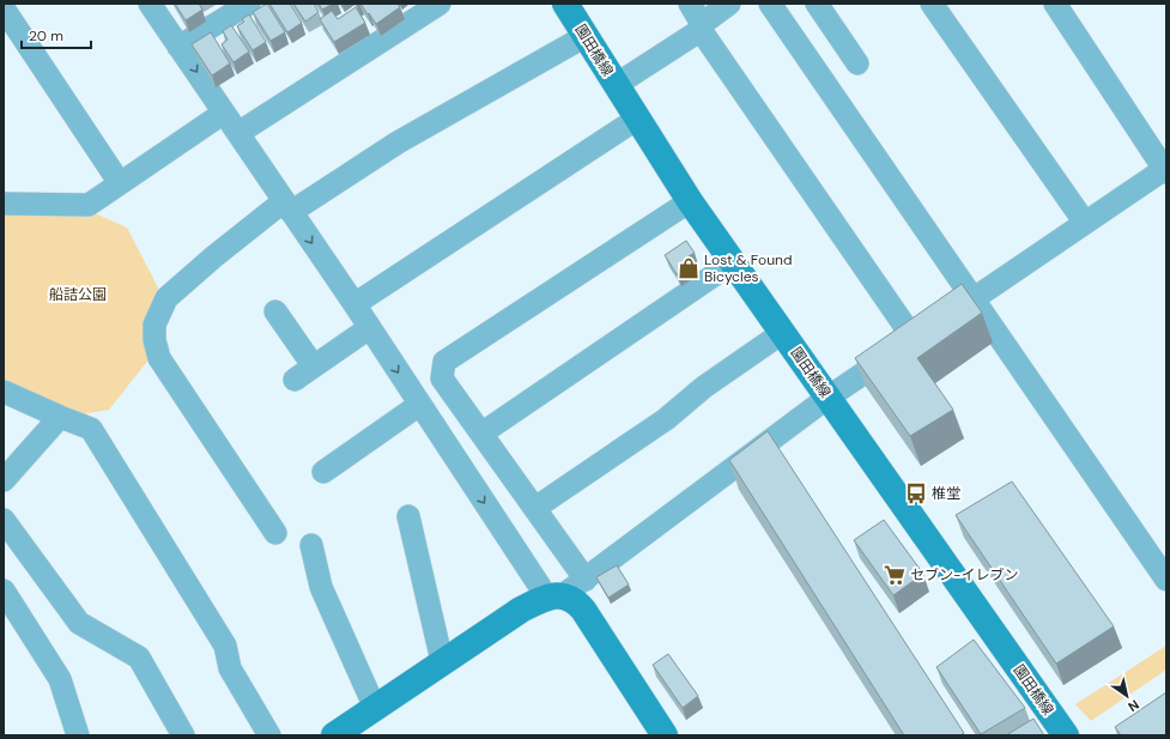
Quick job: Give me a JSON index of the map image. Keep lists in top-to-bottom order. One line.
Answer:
{"streets":{"street":["園田橋線"]},"parks":["船詰公園"],"places":{"shop":["Lost & Found Bicycles"],"bus stop":["椎堂"],"supermarket":["セブン-イレブン"]},"scale_bar":"20 m","north":"bottom right"}
